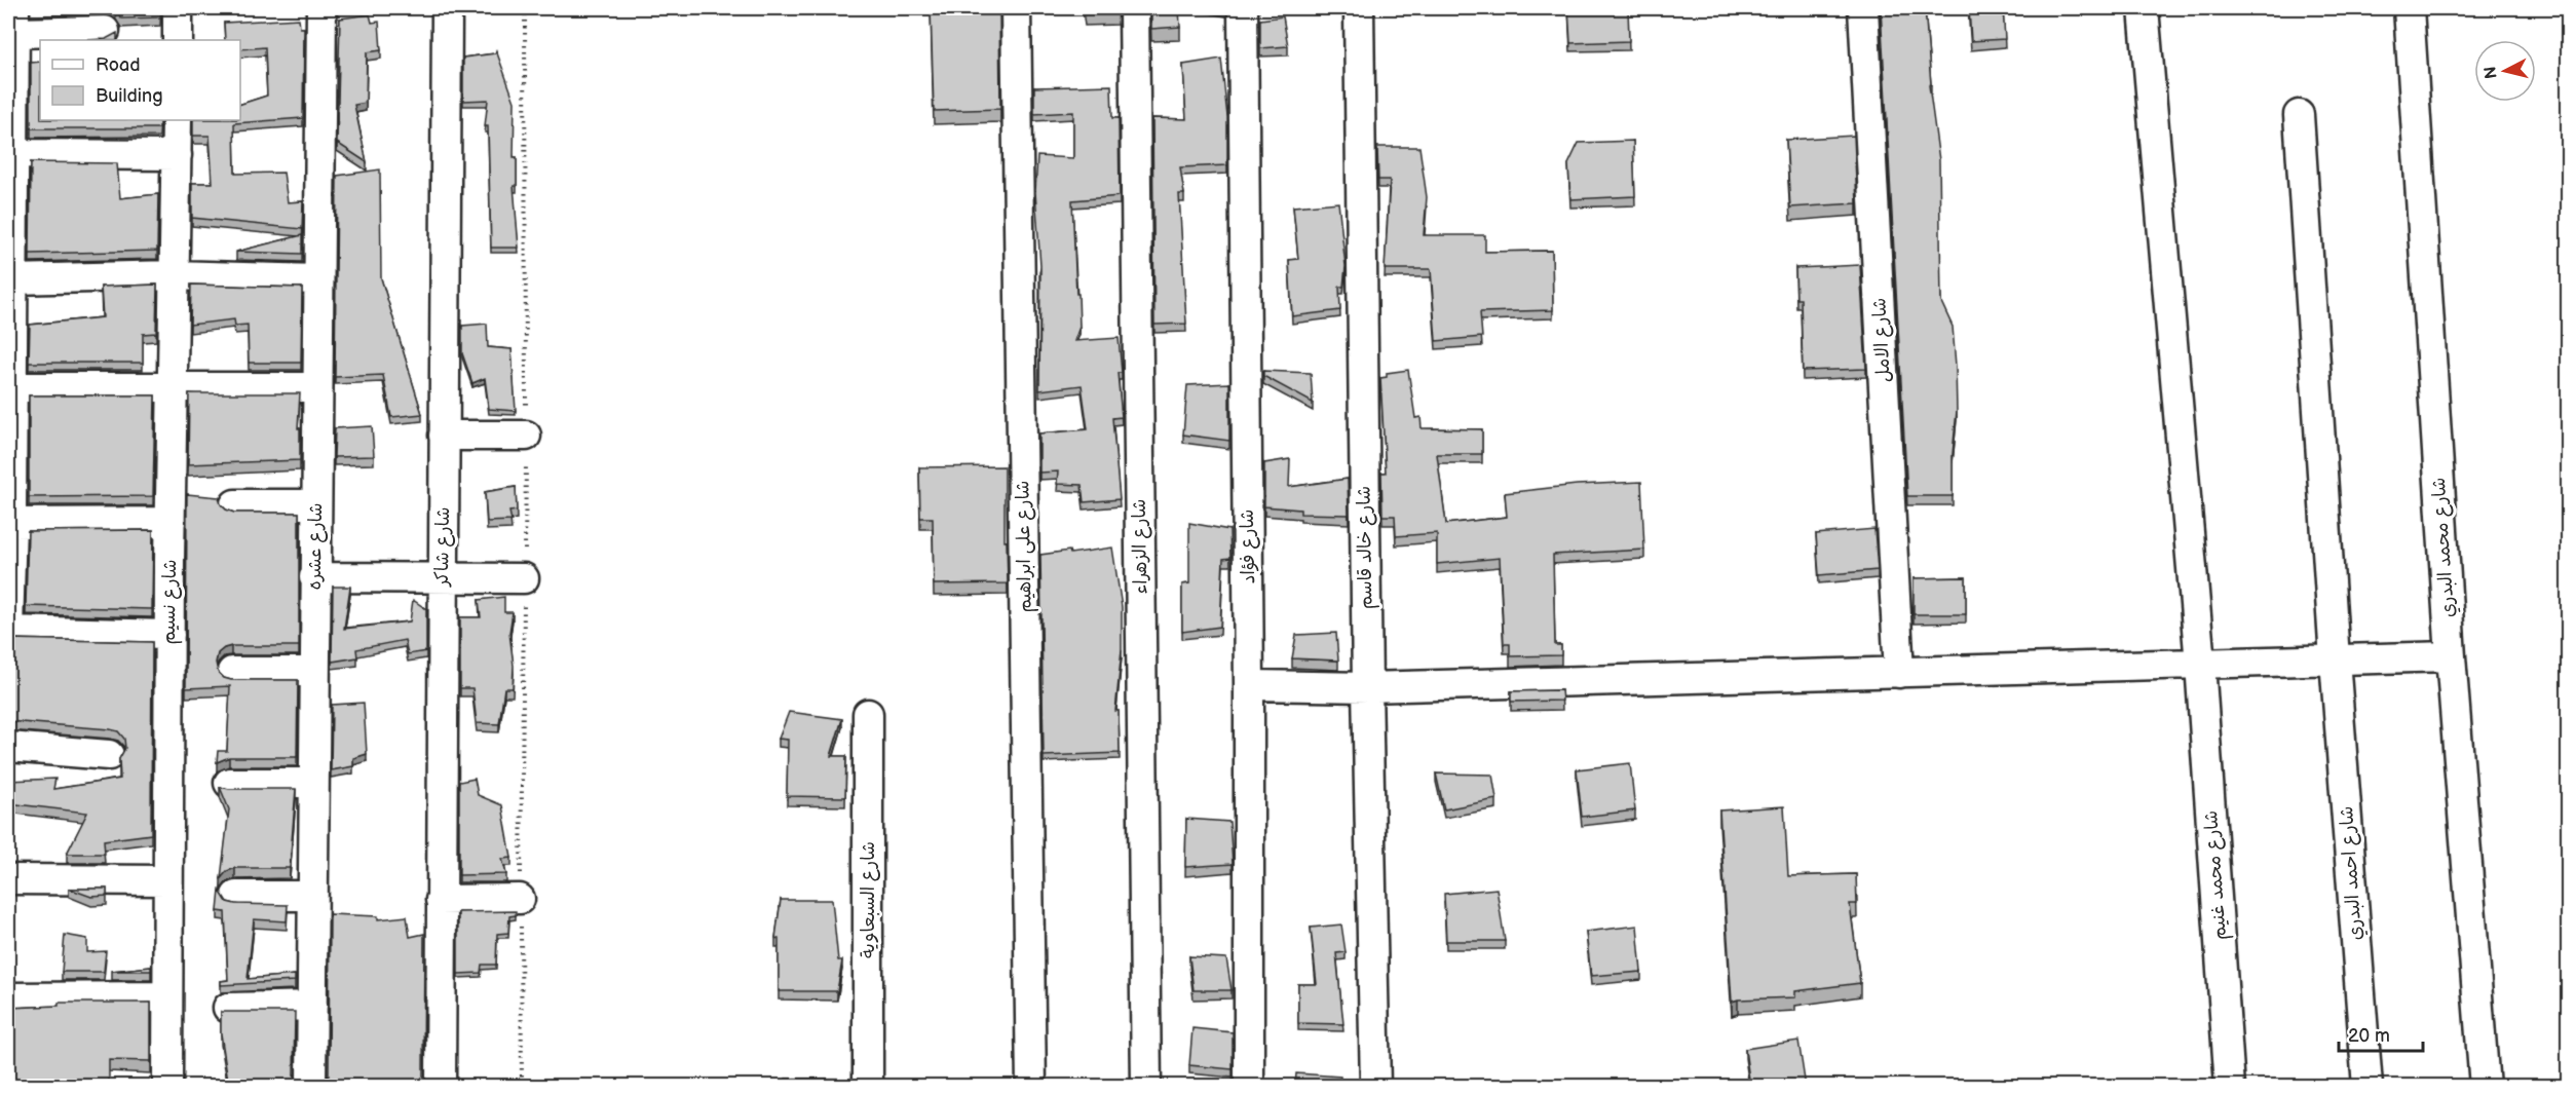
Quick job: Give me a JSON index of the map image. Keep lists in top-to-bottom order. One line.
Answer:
{"streets":{"street":["شارع الامل","شارع عشره","شارع شاكر","شارع على ابراهيم","شارع الزهراء","شارع فؤاد","شارع خالد قاسم","شارع محمد البدري","شارع نسيم","شارع احمد البدري","شارع محمد غنيم","شارع السبعاوية"]},"legend":["Road","Building"],"scale_bar":"20 m","north":"left"}
